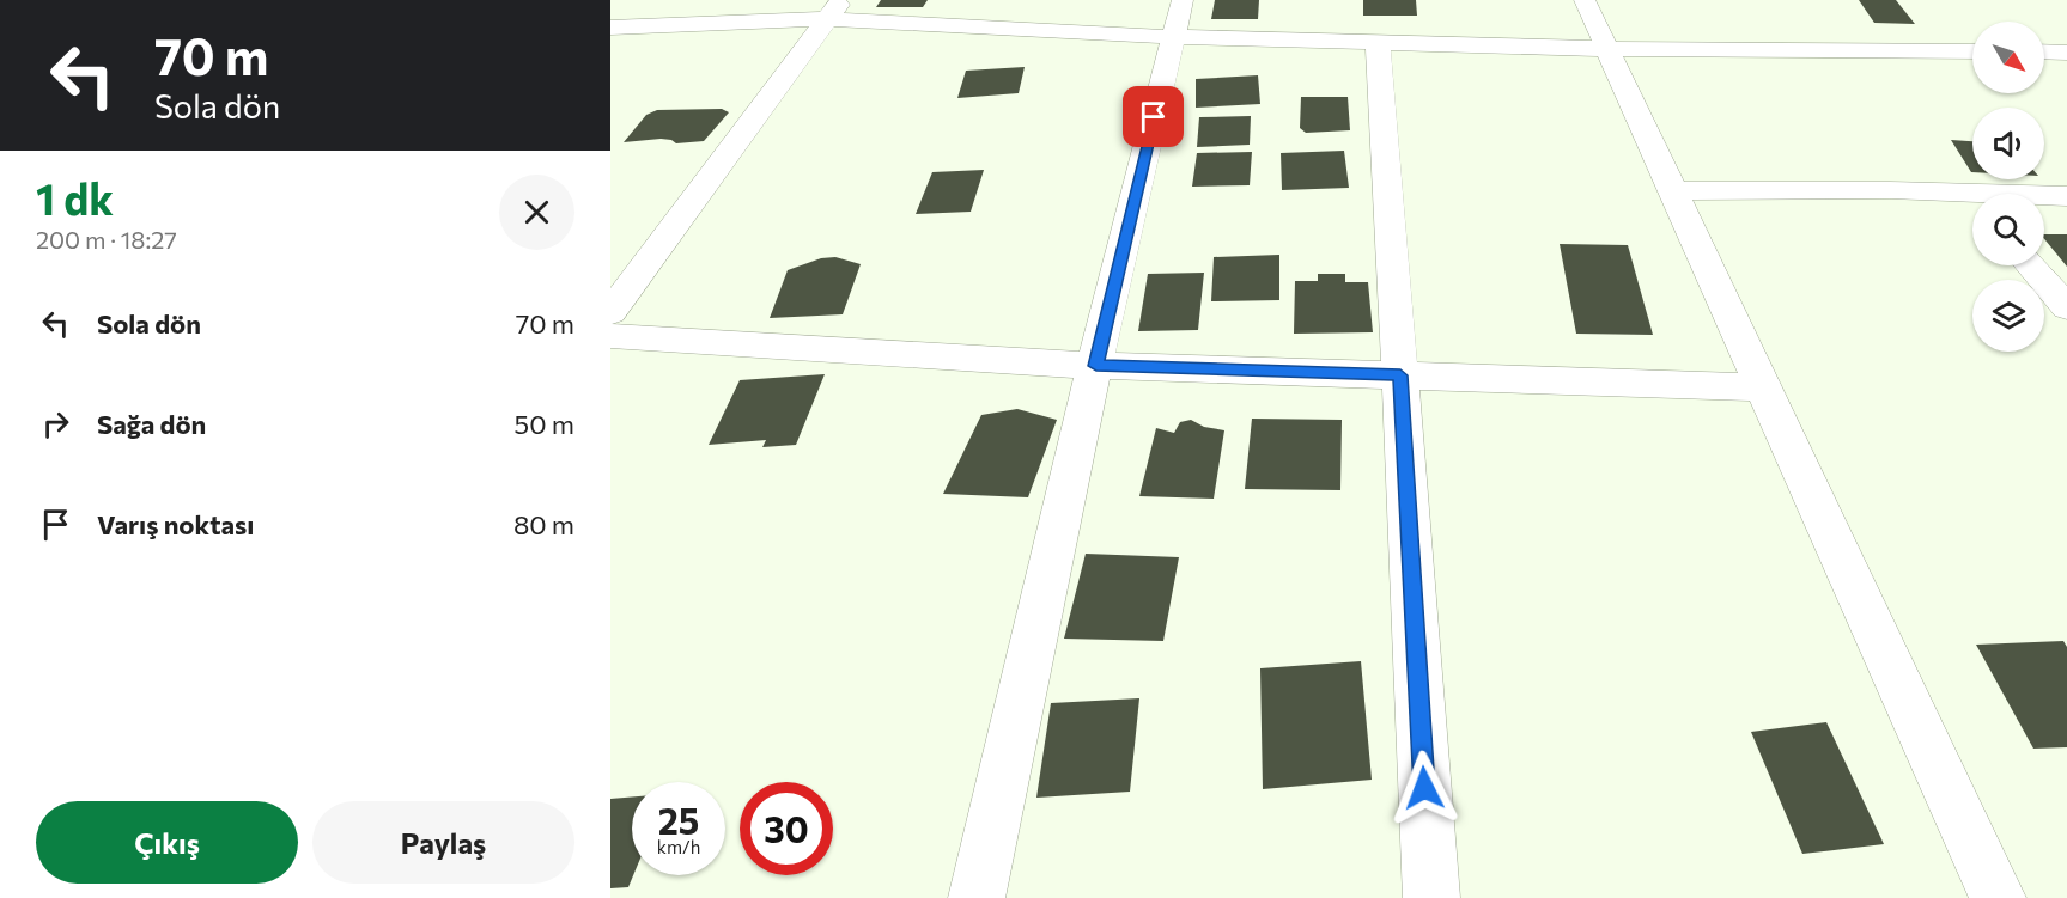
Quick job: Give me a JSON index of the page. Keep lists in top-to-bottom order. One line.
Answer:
{"north":"bottom right","page":{"turn":["70 m","Sola dön"],"heading":["1 dk","200 m · 18:27"],"list":[{"name":"Sola dön","value":"70 m"},{"name":"Sağa dön","value":"50 m"},{"name":"Varış noktası","value":"80 m"}],"speed":"25 km/h","limit":"30","buttons":["Çıkış","Paylaş"]}}
